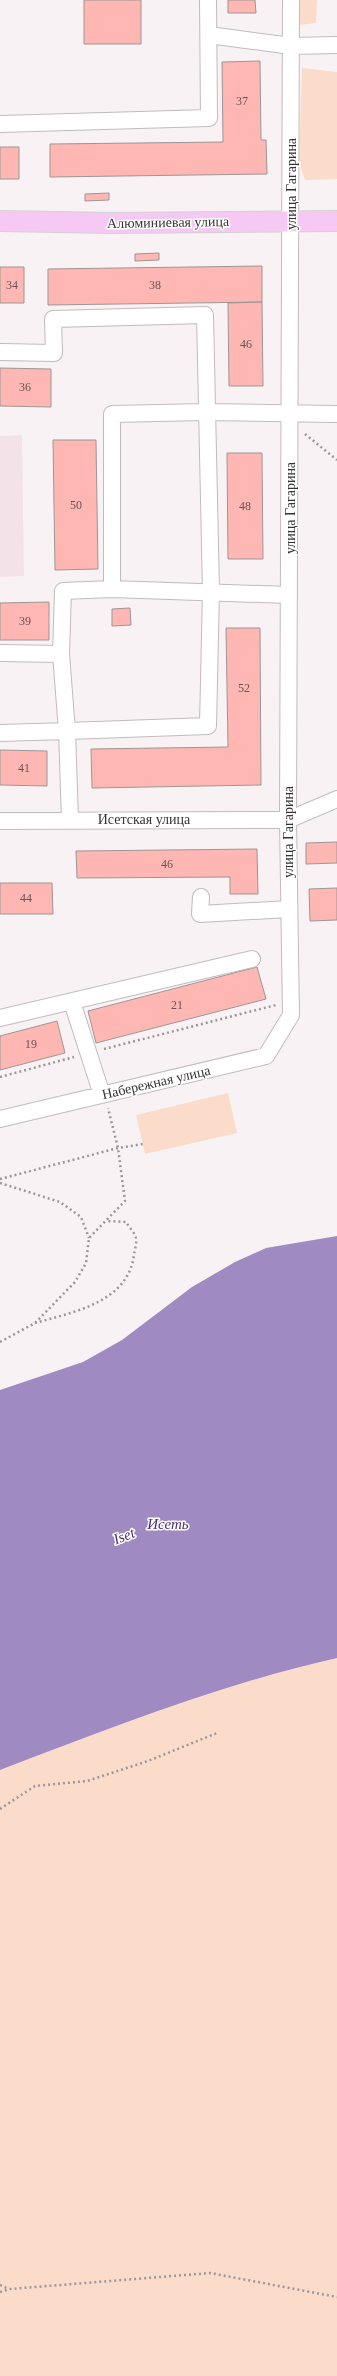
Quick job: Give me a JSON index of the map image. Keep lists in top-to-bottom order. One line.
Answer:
{"streets":{"main road":["Алюминиевая улица"],"street":["улица Гагарина","Исетская улица","Набережная улица"]},"crossings":[["улица Гагарина","Алюминиевая улица"],["улица Гагарина","Исетская улица"],["улица Гагарина","Набережная улица"]],"water":["Исеть","Iset"],"house_numbers":["37","34","38","46","36","50","48","39","52","41","46","44","21","19"]}
